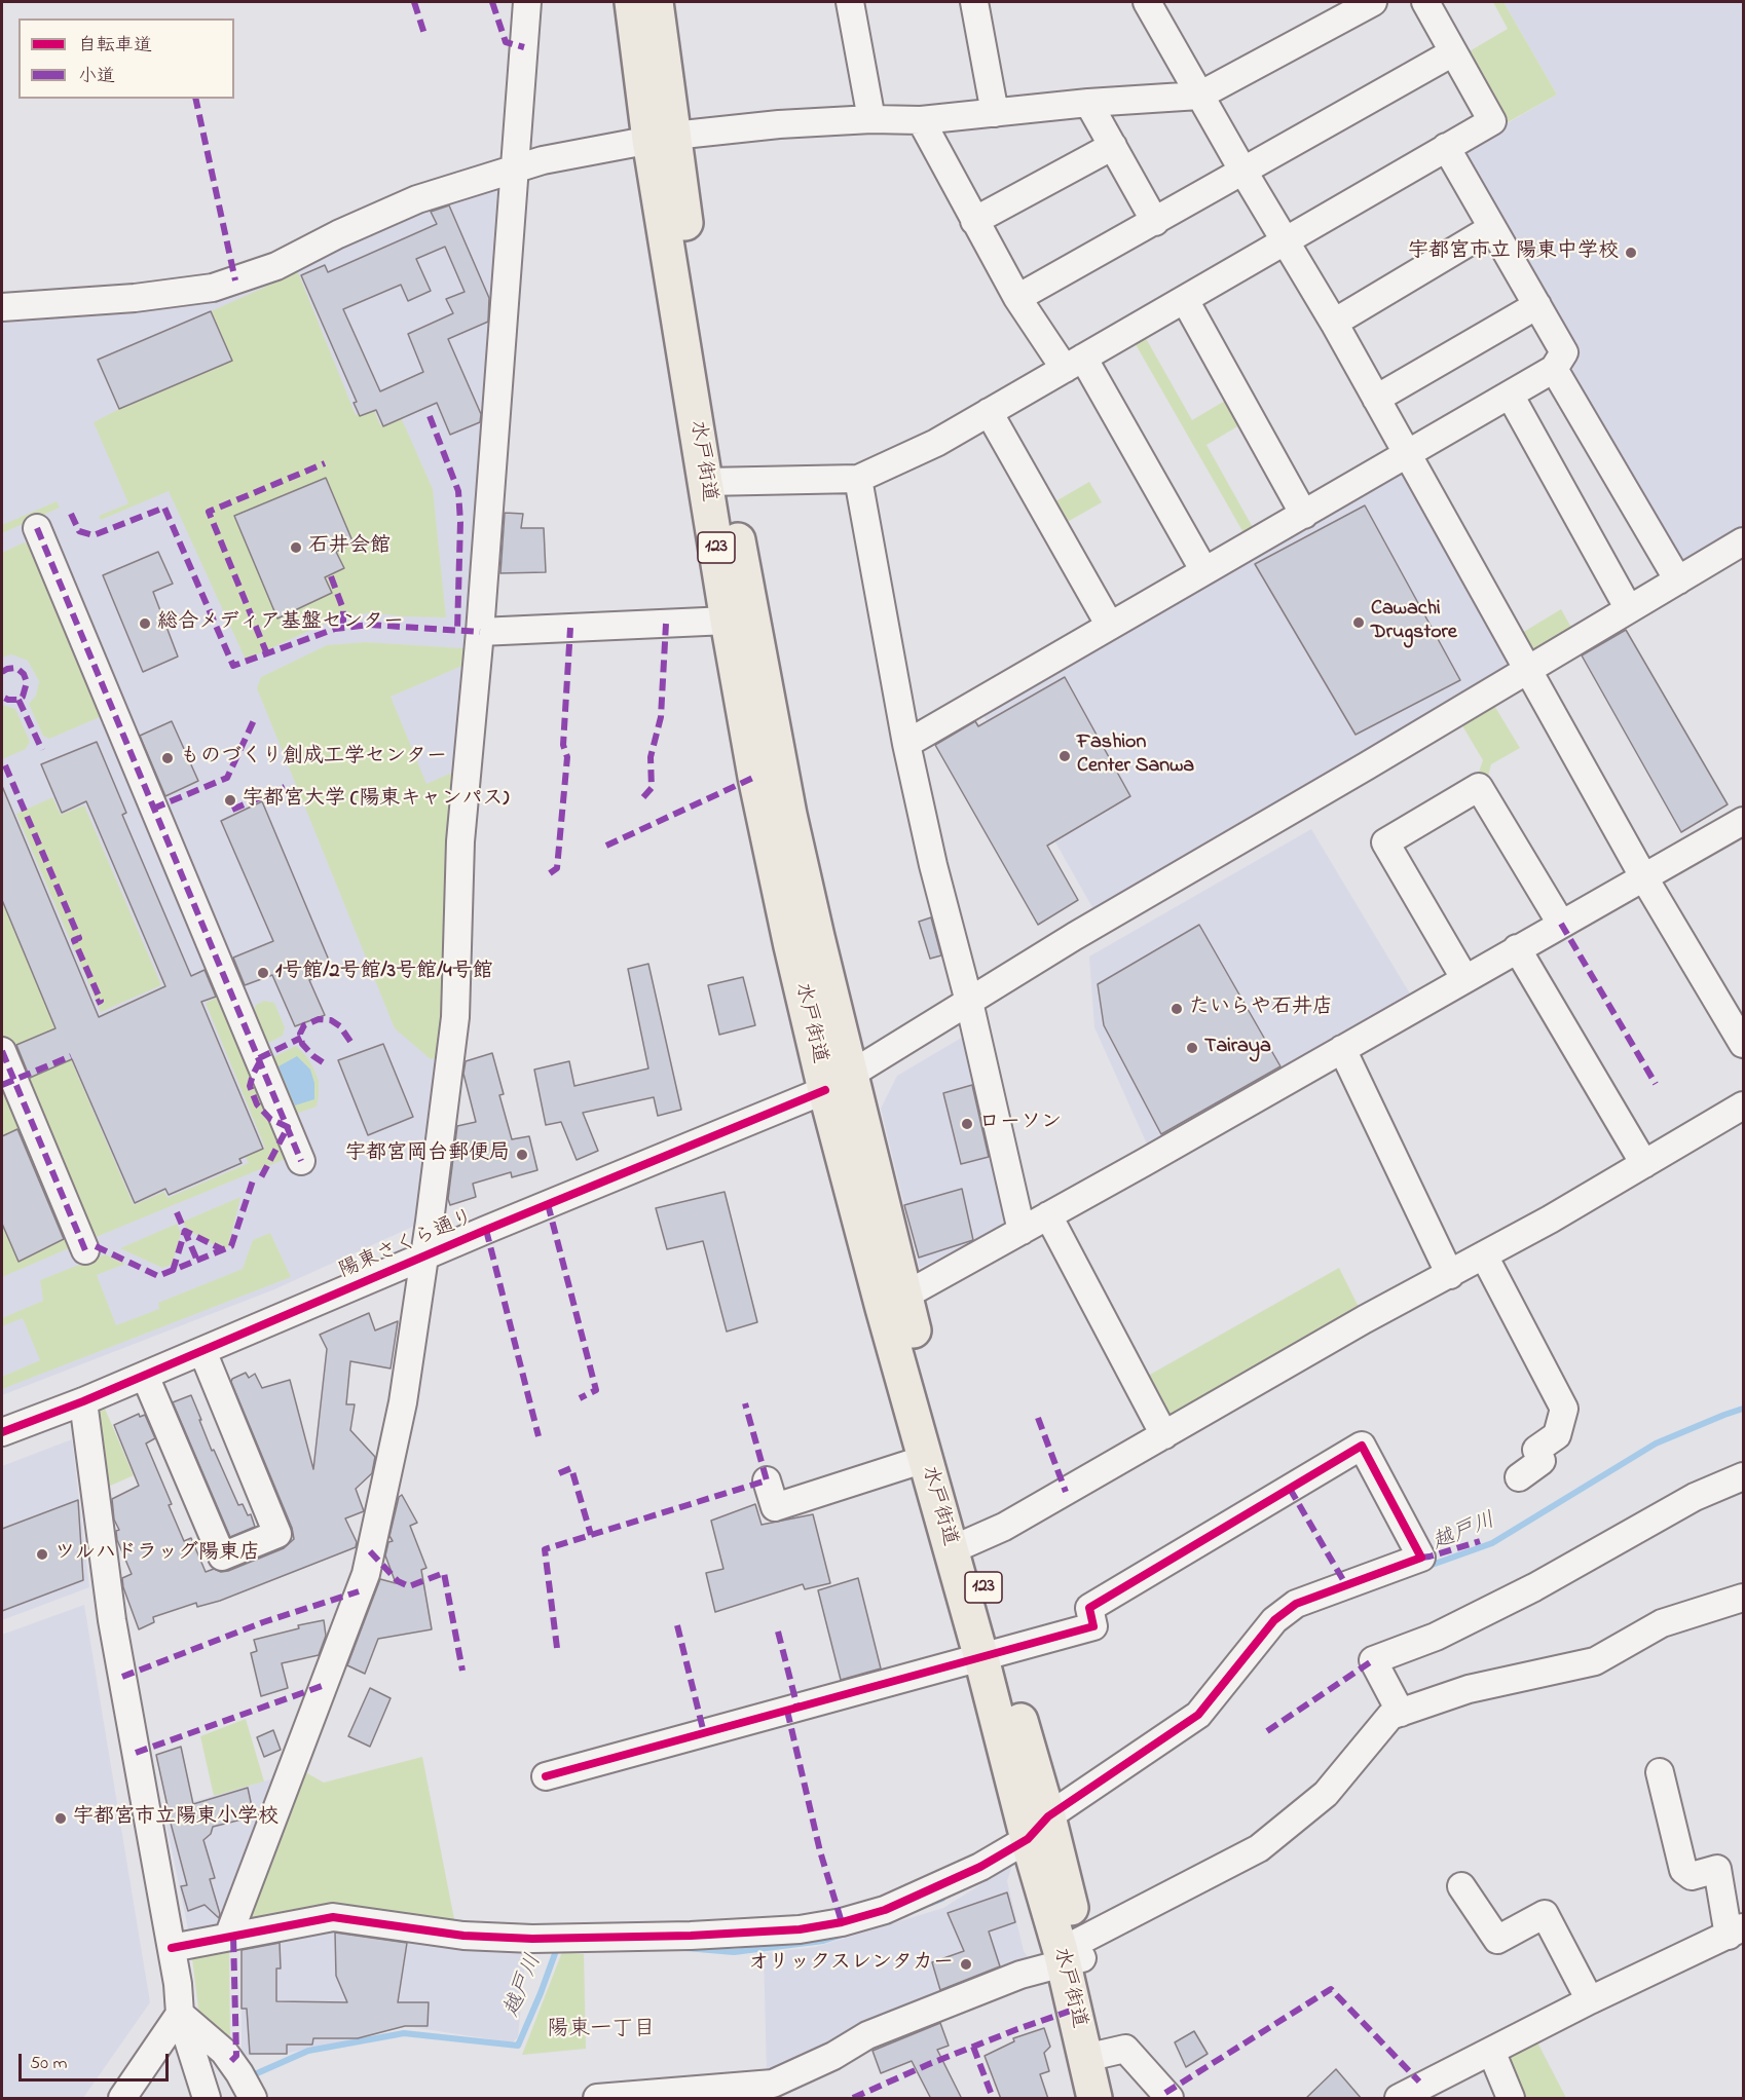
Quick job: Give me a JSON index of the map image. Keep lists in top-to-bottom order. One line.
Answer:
{"streets":{"highway":["水戸街道","123"],"street":["陽東さくら通り"]},"crossings":[["水戸街道","陽東さくら通り"]],"districts":["陽東一丁目"],"water":["越戸川"],"places":["宇都宮市立 陽東中学校","石井会館","Cawachi Drugstore","総合メディア基盤センター","Fashion Center Sanwa","ものづくり創成工学センター","宇都宮大学 (陽東キャンパス)","1号館/2号館/3号館/4号館","たいらや石井店","Tairaya","ローソン","宇都宮岡台郵便局","ツルハドラッグ陽東店","宇都宮市立陽東小学校","オリックスレンタカー"],"legend":["自転車道","小道"],"scale_bar":"50 m"}
